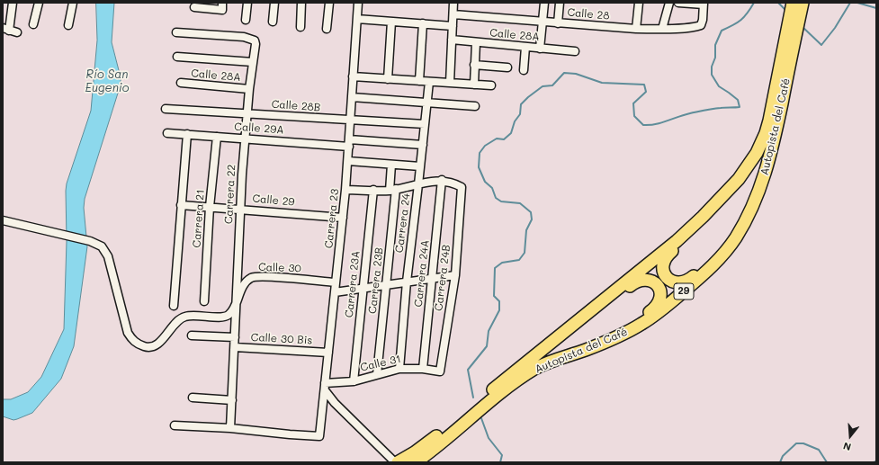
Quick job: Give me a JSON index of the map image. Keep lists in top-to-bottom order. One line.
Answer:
{"streets":{"highway":["Autopista del Café","29"],"street":["Calle 28","Calle 28A","Calle 28B","Calle 29A","Carrera 22","Calle 29","Carrera 21","Carrera 23","Carrera 24","Calle 30","Carrera 24A","Carrera 24B","Carrera 23B","Carrera 23A","Calle 30 Bis","Calle 31"]},"crossings":[["Calle 28A","Carrera 22"],["Calle 28B","Carrera 22"],["Calle 28B","Carrera 23"],["Calle 28B","Carrera 24"],["Calle 29A","Carrera 22"],["Calle 29A","Carrera 21"],["Calle 29A","Carrera 23"],["Carrera 22","Calle 29"],["Carrera 22","Carrera 23"],["Carrera 22","Calle 30"],["Carrera 22","Calle 30 Bis"],["Calle 29","Carrera 21"],["Calle 29","Carrera 23"],["Carrera 23","Calle 30"],["Carrera 23","Calle 30 Bis"],["Carrera 23","Calle 31"],["Carrera 24","Calle 31"],["Carrera 24A","Carrera 24B"],["Carrera 24A","Calle 31"],["Carrera 24B","Calle 31"],["Carrera 23B","Calle 31"],["Carrera 23A","Calle 31"]],"water":["Río San Eugenio"],"north":"bottom"}
